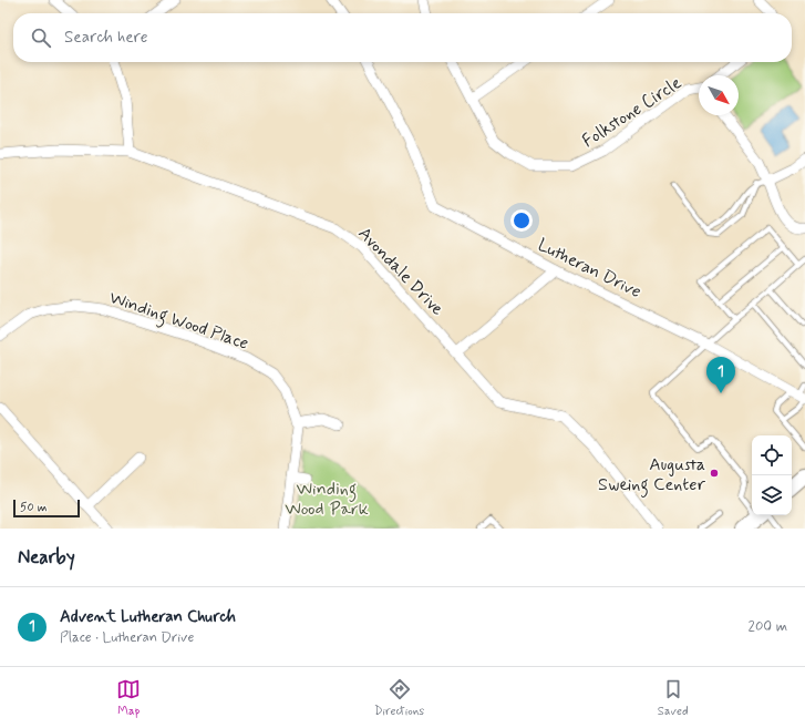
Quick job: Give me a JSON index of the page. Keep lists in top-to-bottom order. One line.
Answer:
{"streets":{"street":["Folkstone Circle","Lutheran Drive","Avondale Drive","Winding Wood Place"]},"parks":["Winding Wood Park"],"places":["Augusta Sweing Center"],"scale_bar":"50 m","north":"bottom right","page":{"search":"Search here","pins":"1","scale":"50 m","heading":"Nearby","list":[{"mark":"1","name":"Advent Lutheran Church","note":"Place · Lutheran Drive","value":"200 m"}],"nav":["Map","Directions","Saved"]}}
